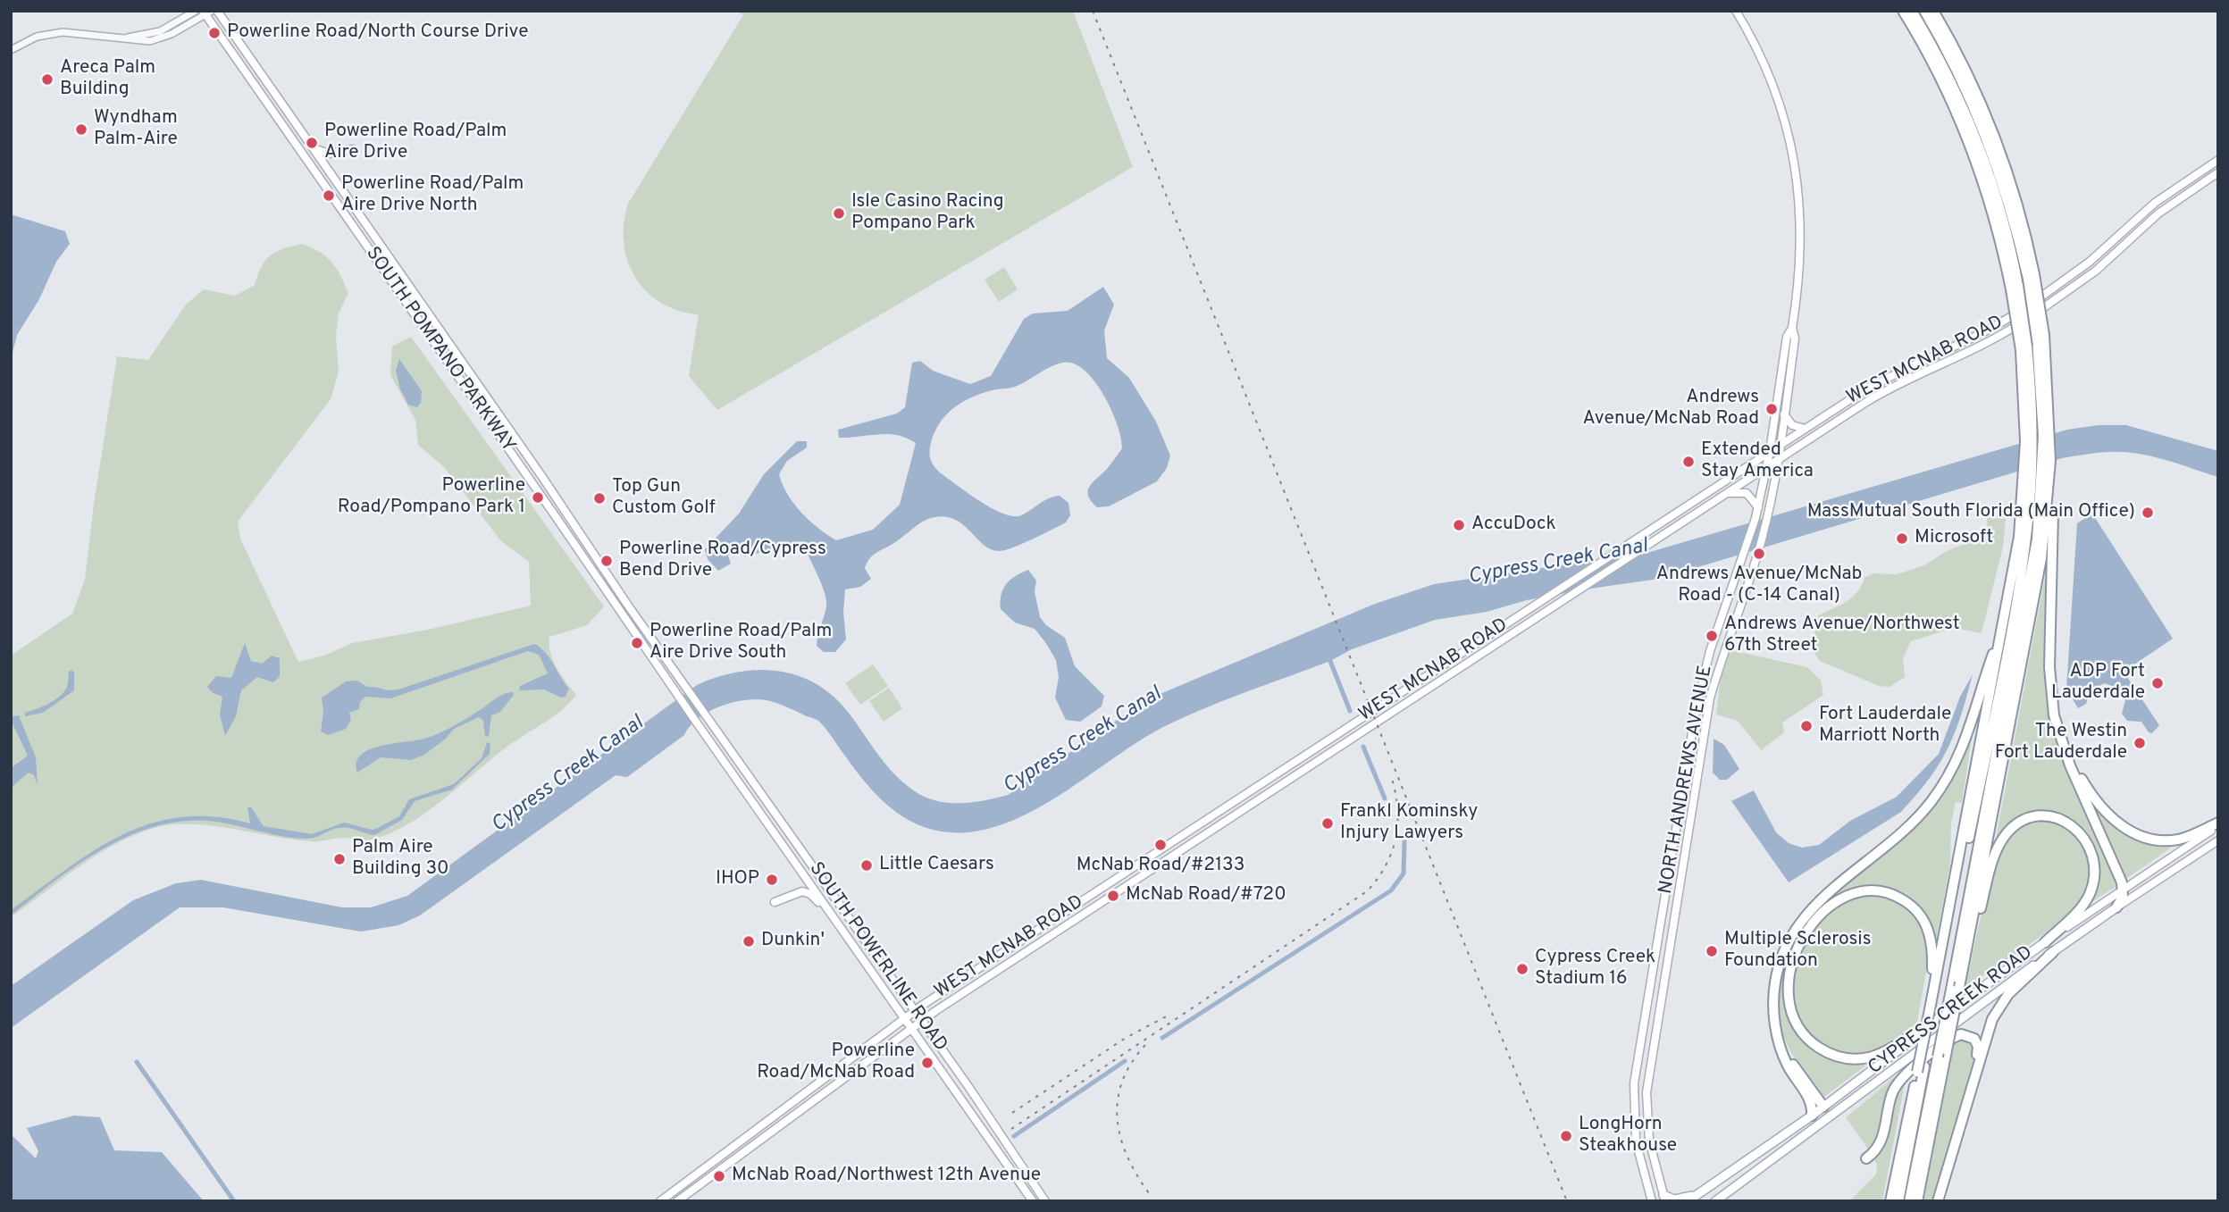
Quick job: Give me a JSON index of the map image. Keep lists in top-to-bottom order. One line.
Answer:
{"streets":{"main road":["SOUTH POMPANO PARKWAY","WEST MCNAB ROAD","NORTH ANDREWS AVENUE","SOUTH POWERLINE ROAD","CYPRESS CREEK ROAD"]},"crossings":[["SOUTH POMPANO PARKWAY","SOUTH POWERLINE ROAD"],["WEST MCNAB ROAD","NORTH ANDREWS AVENUE"],["WEST MCNAB ROAD","SOUTH POWERLINE ROAD"]],"water":["Cypress Creek Canal"],"places":["Powerline Road/North Course Drive","Areca Palm Building","Wyndham Palm-Aire","Powerline Road/Palm Aire Drive","Powerline Road/Palm Aire Drive North","Isle Casino Racing Pompano Park","Andrews Avenue/McNab Road","Extended Stay America","Powerline Road/Pompano Park 1","Top Gun Custom Golf","MassMutual South Florida (Main Office)","AccuDock","Microsoft","Andrews Avenue/McNab Road - (C-14 Canal)","Powerline Road/Cypress Bend Drive","Andrews Avenue/Northwest 67th Street","Powerline Road/Palm Aire Drive South","ADP Fort Lauderdale","Fort Lauderdale Marriott North","The Westin Fort Lauderdale","Frankl Kominsky Injury Lawyers","McNab Road/#2133","Palm Aire Building 30","Little Caesars","IHOP","McNab Road/#720","Dunkin'","Multiple Sclerosis Foundation","Cypress Creek Stadium 16","Powerline Road/McNab Road","LongHorn Steakhouse","McNab Road/Northwest 12th Avenue"]}
